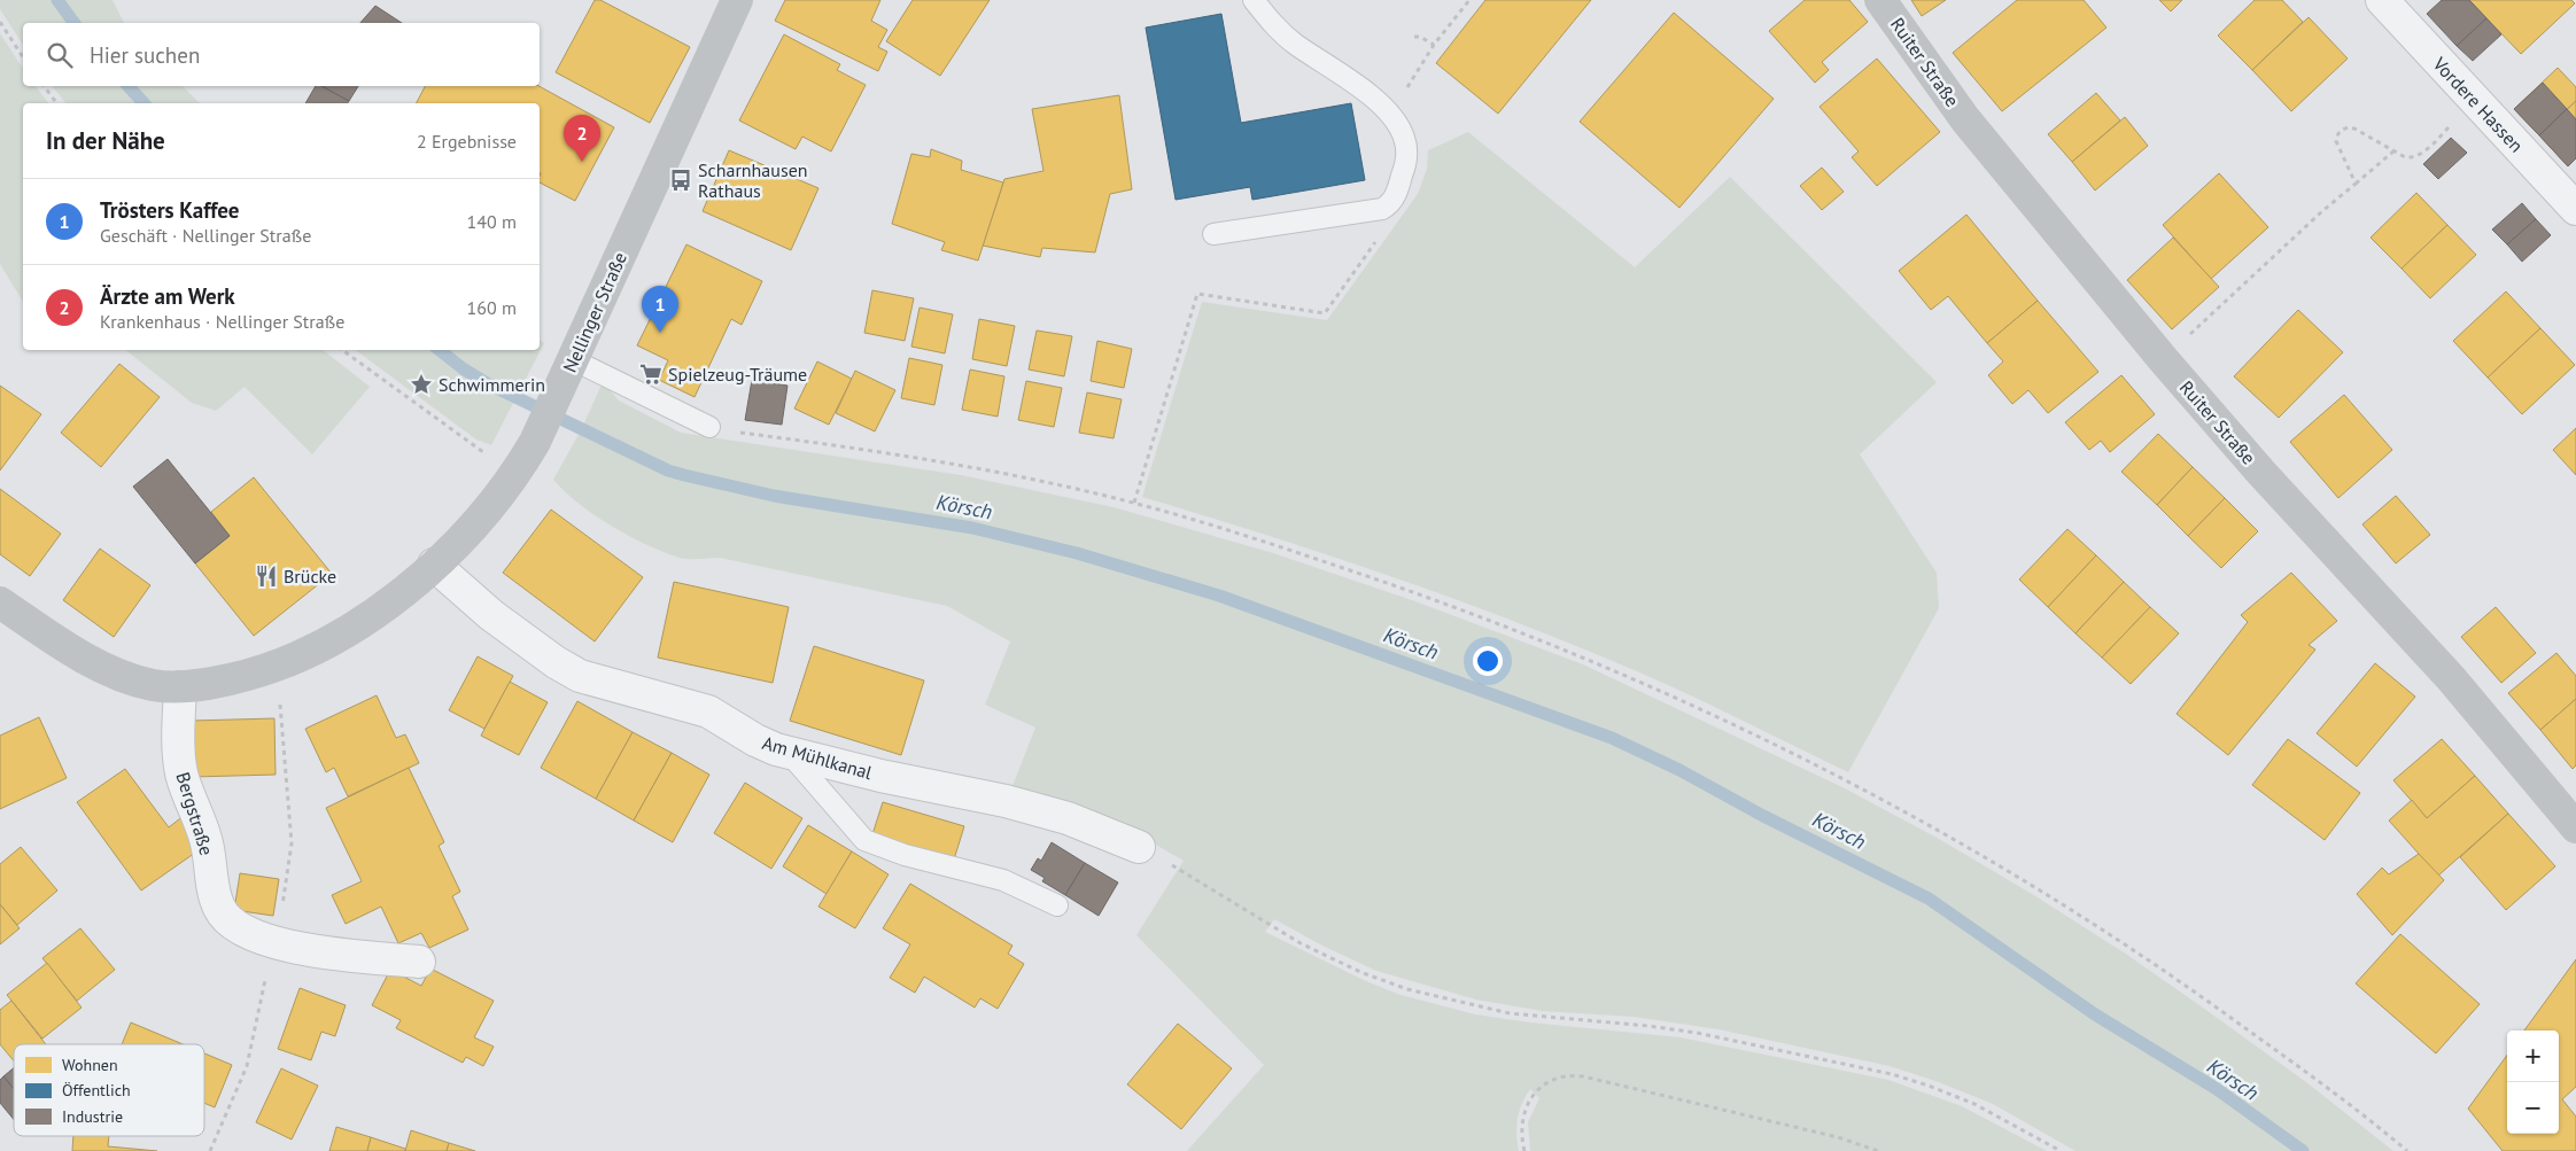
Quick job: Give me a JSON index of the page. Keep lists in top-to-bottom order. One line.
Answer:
{"streets":{"main road":["Ruiter Straße","Nellinger Straße"],"street":["Vordere Hassen","Am Mühlkanal","Bergstraße"]},"crossings":[["Nellinger Straße","Am Mühlkanal"],["Nellinger Straße","Bergstraße"]],"water":["Körsch"],"places":{"bus stop":["Scharnhausen Rathaus"],"supermarket":["Spielzeug-Träume"],"place":["Schwimmerin"],"restaurant":["Brücke"]},"legend":["Wohnen","Öffentlich","Industrie"],"page":{"search":"Hier suchen","heading":["In der Nähe","2 Ergebnisse"],"pins":["2","1"],"list":[{"mark":"1","name":"Trösters Kaffee","note":"Geschäft · Nellinger Straße","value":"140 m"},{"mark":"2","name":"Ärzte am Werk","note":"Krankenhaus · Nellinger Straße","value":"160 m"}],"map_buttons":["+","−"]}}
